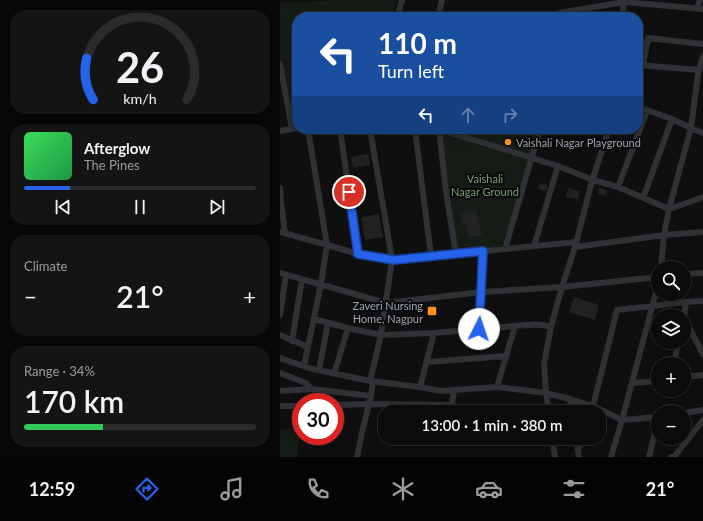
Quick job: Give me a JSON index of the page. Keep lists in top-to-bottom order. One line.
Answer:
{"parks":["Vaishali Nagar Ground"],"places":{"other":["Vaishali Nagar Playground"],"transit":["Zaveri Nursing Home, Nagpur"]},"page":{"turn":["110 m","Turn left"],"song":["Afterglow","The Pines"],"tile":["Climate",["Range · 34%","170 km"]],"map_buttons":["+","−"],"heat":["−","21°","+"],"limit":"30","trip":"13:00 · 1 min · 380 m","tabs":["12:59","21°"],"gauge":["26","km/h"]}}
